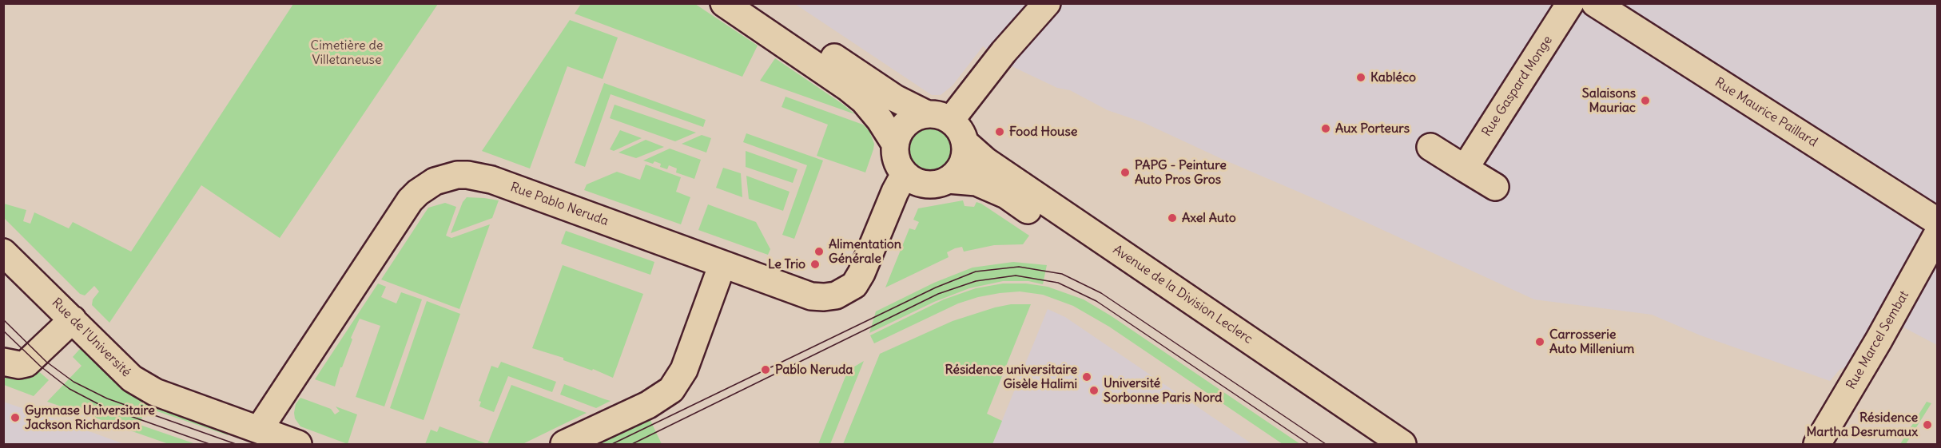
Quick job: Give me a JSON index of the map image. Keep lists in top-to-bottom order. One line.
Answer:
{"streets":{"street":["Rue Gaspard Monge","Rue Maurice Paillard","Rue Pablo Neruda","Avenue de la Division Leclerc","Rue de l'Université","Rue Marcel Sembat"]},"crossings":[["Rue Pablo Neruda","Avenue de la Division Leclerc"],["Rue Pablo Neruda","Rue de l'Université"]],"parks":["Cimetière de Villetaneuse"],"places":["Kabléco","Salaisons Mauriac","Aux Porteurs","Food House","PAPG - Peinture Auto Pros Gros","Axel Auto","Alimentation Générale","Le Trio","Carrosserie Auto Millenium","Pablo Neruda","Résidence universitaire Gisèle Halimi","Université Sorbonne Paris Nord","Gymnase Universitaire Jackson Richardson","Résidence Martha Desrumaux"]}
